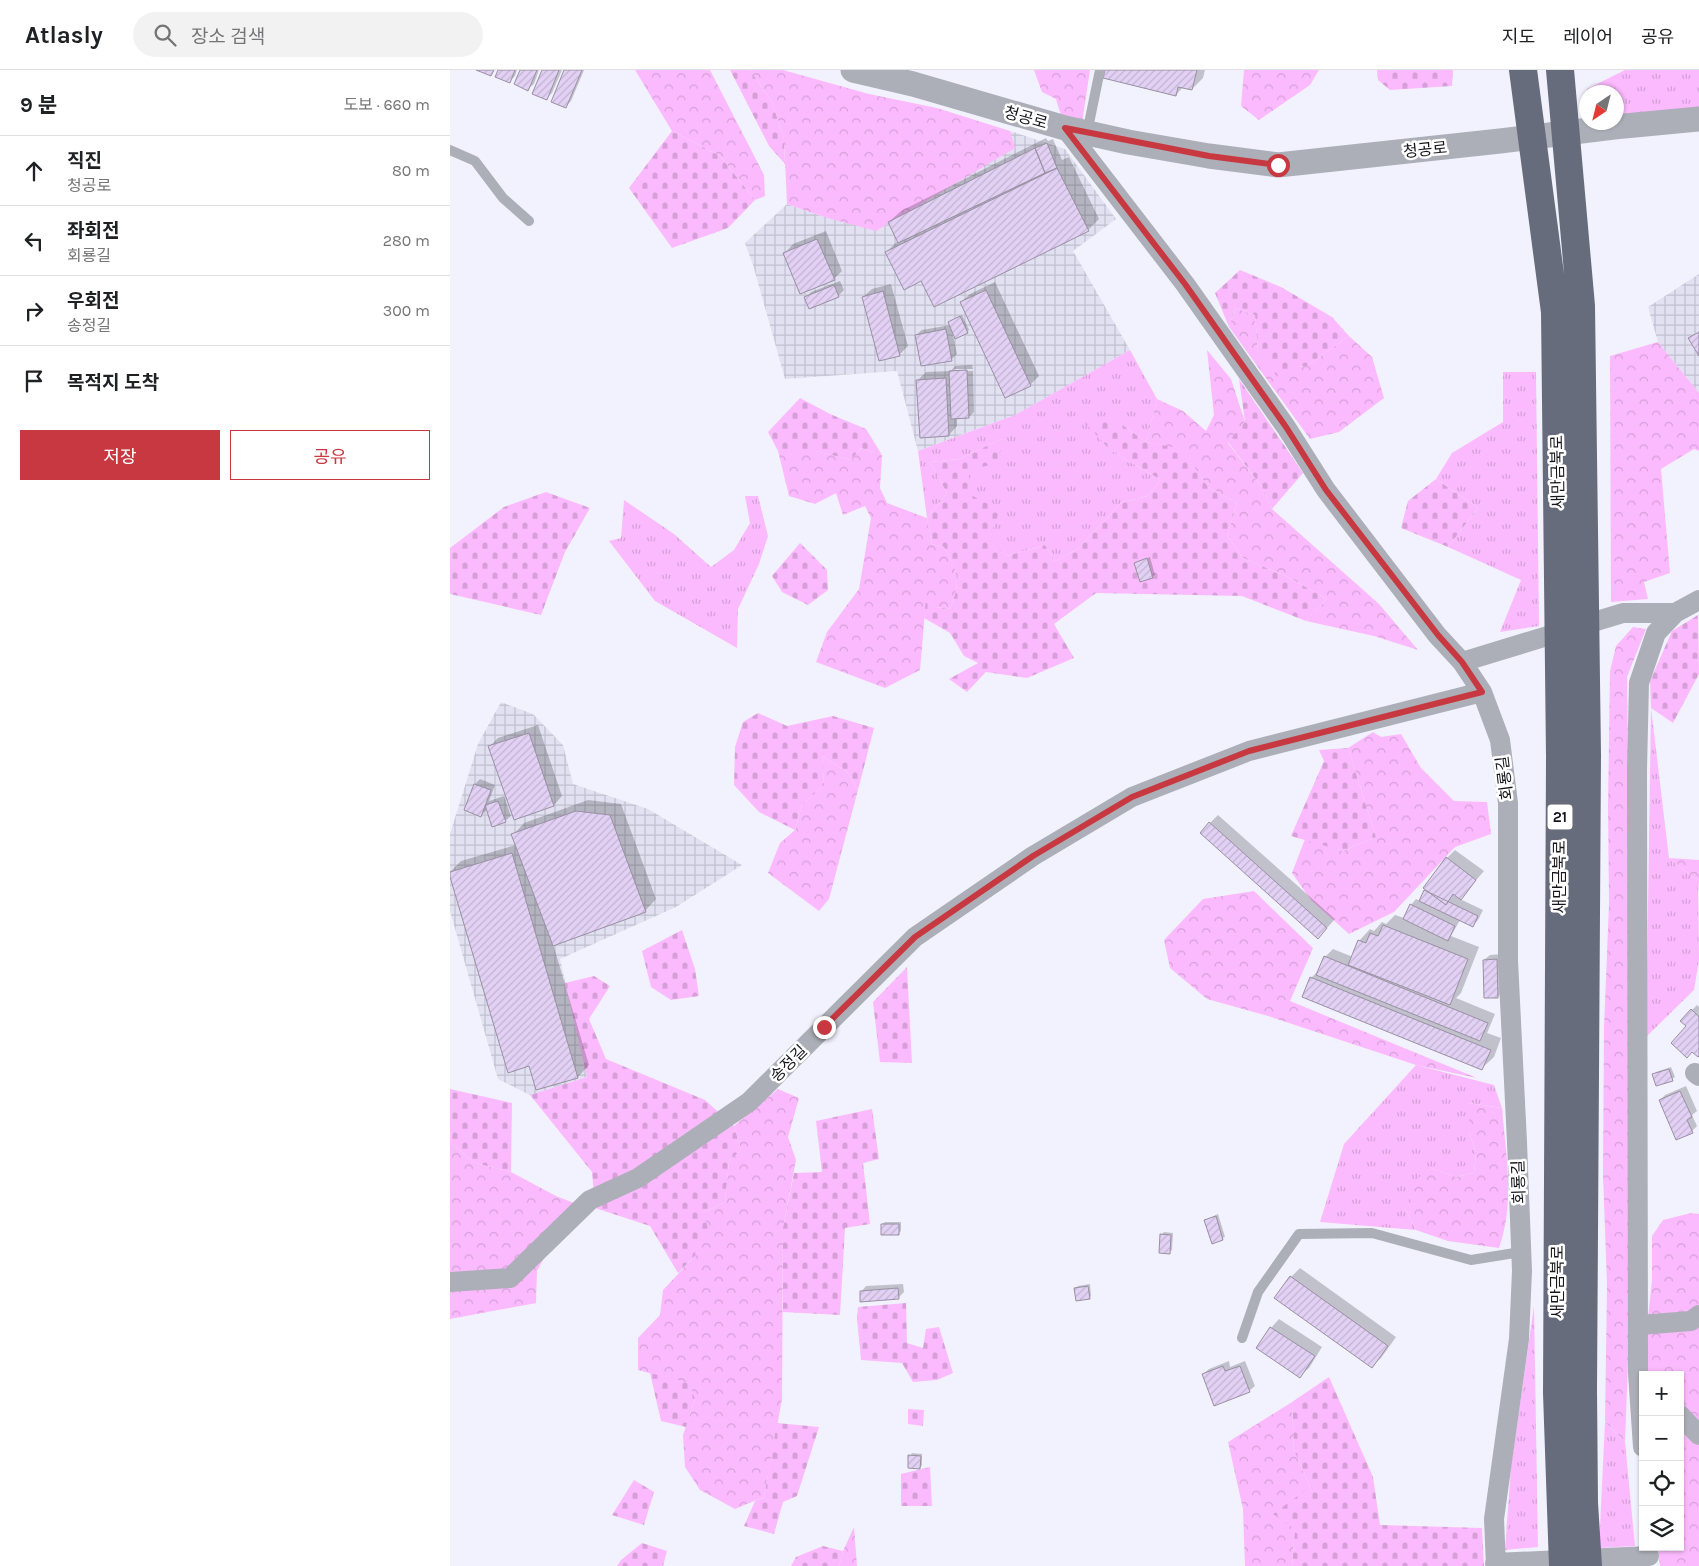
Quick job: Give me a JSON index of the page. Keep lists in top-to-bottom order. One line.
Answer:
{"streets":{"highway":["새만금북로","21"],"street":["청공로","회룡길","송정길"]},"crossings":[["청공로","회룡길"],["회룡길","송정길"]],"north":"bottom left","page":{"header":"Atlasly","search":"장소 검색","nav":["지도","레이어","공유"],"heading":["9 분","도보 · 660 m"],"list":[["직진","청공로","80 m"],["좌회전","회룡길","280 m"],["우회전","송정길","300 m"],"목적지 도착"],"buttons":["저장","공유"],"map_buttons":["+","−"]}}
